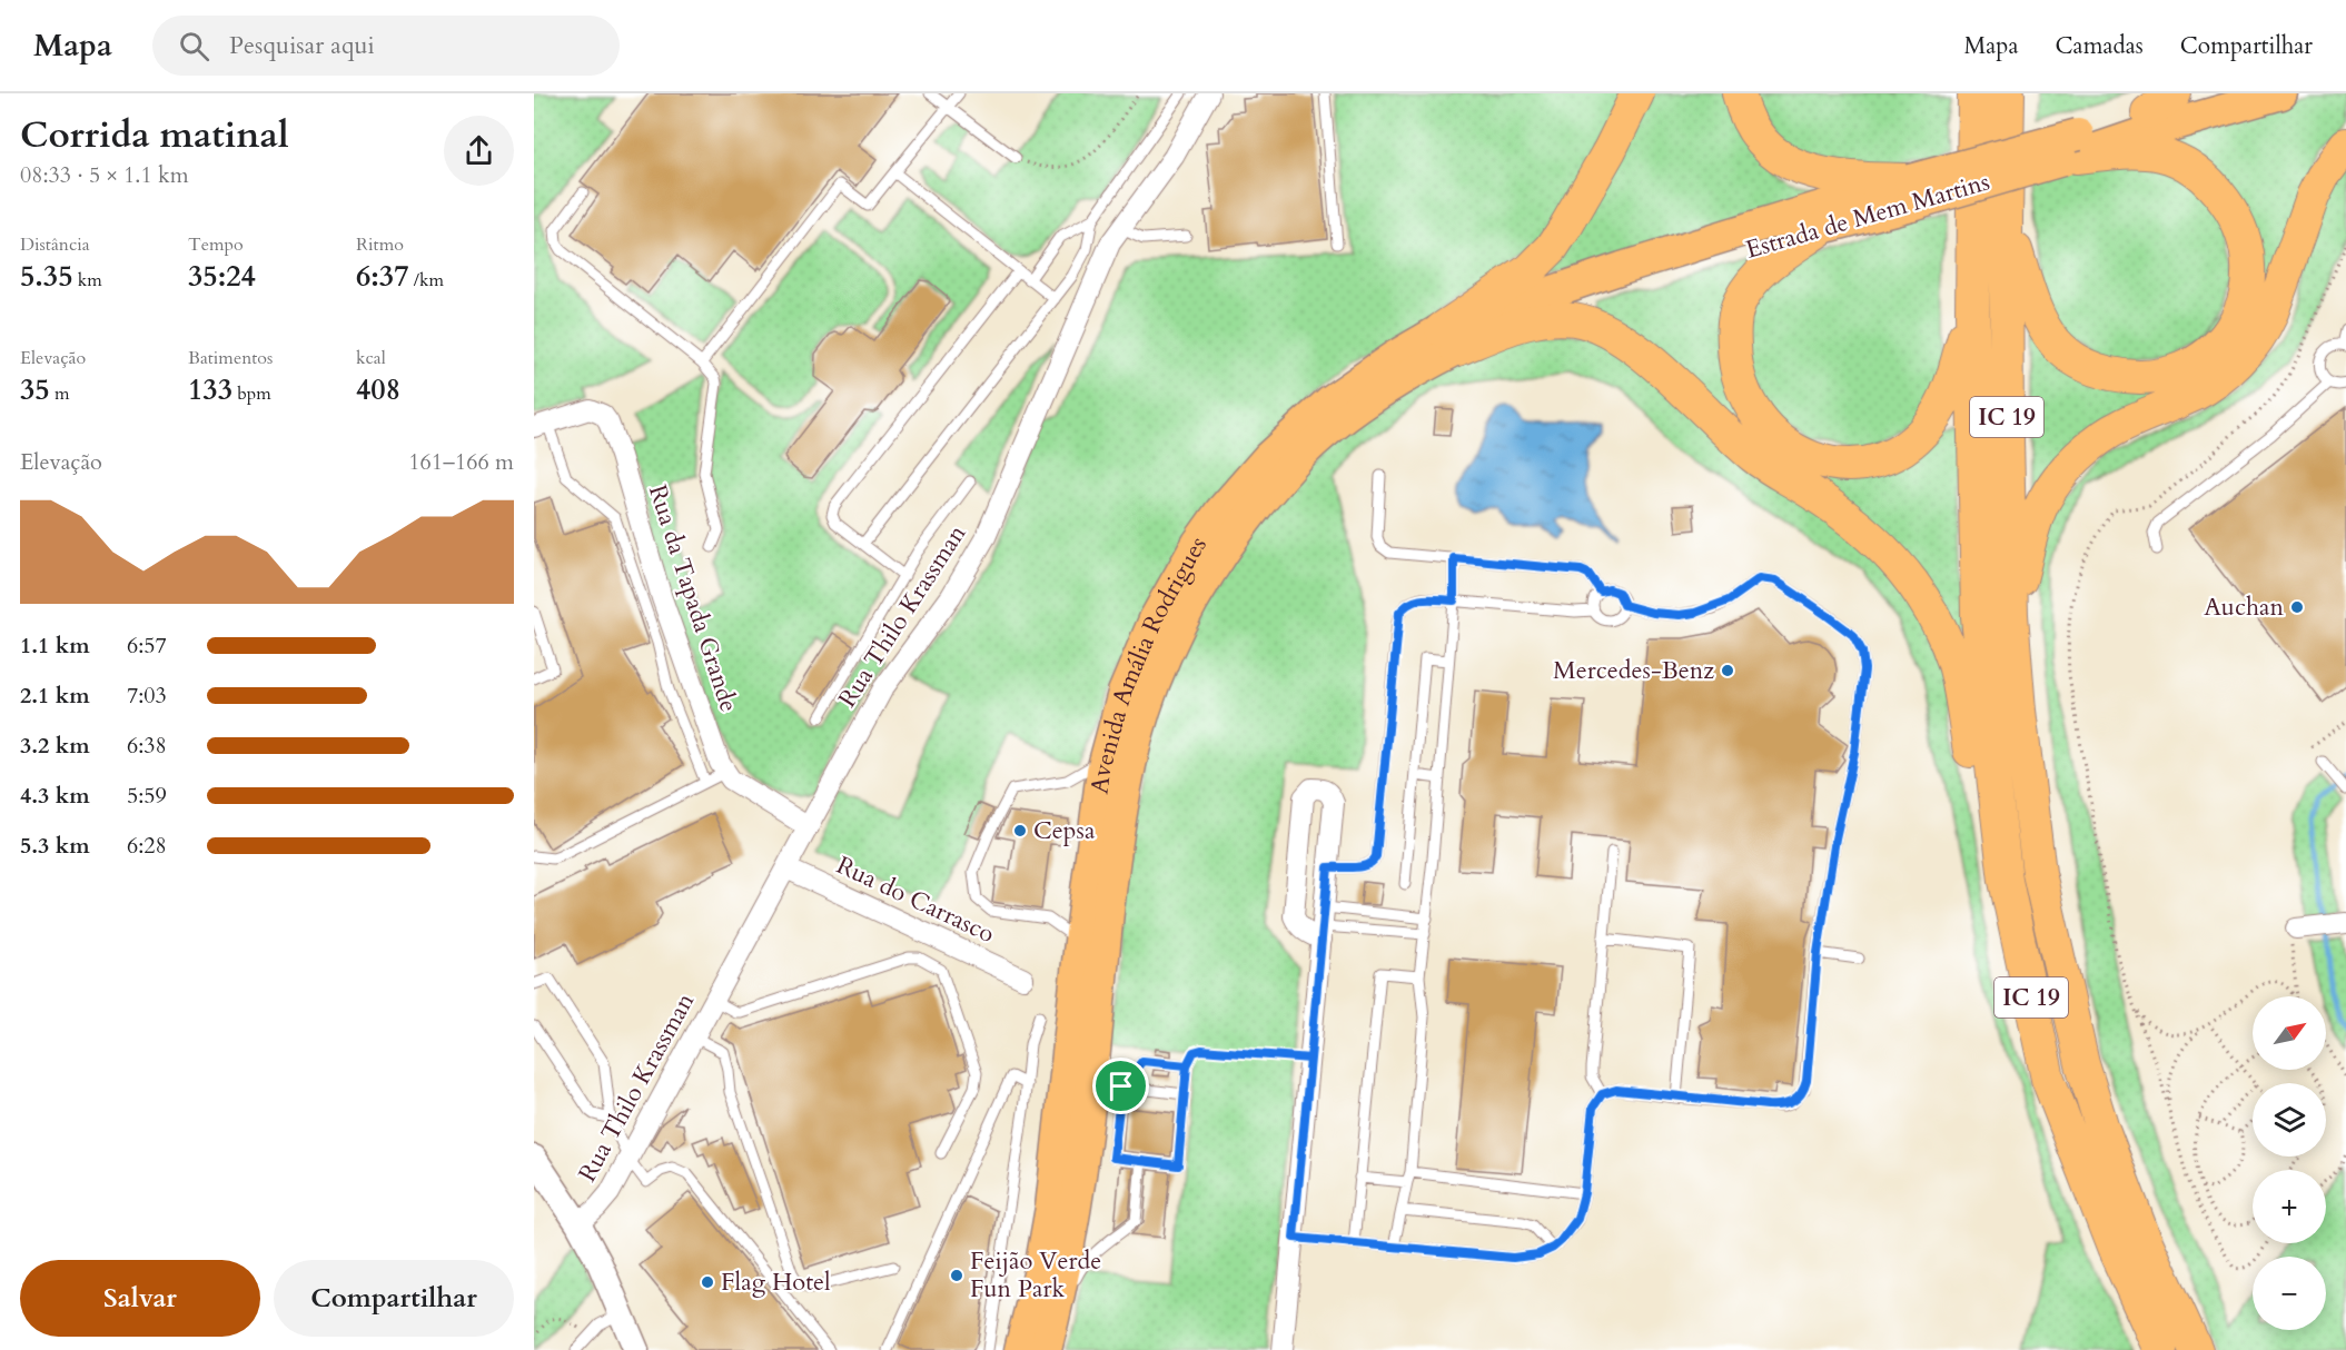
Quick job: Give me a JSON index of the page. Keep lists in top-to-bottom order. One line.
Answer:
{"streets":{"highway":["IC 19"],"main road":["Estrada de Mem Martins","Avenida Amália Rodrigues"],"street":["Rua da Tapada Grande","Rua Thilo Krassman","Rua do Carrasco"]},"crossings":[["Estrada de Mem Martins","Avenida Amália Rodrigues"],["Rua da Tapada Grande","Rua Thilo Krassman"],["Rua Thilo Krassman","Rua do Carrasco"]],"places":["Auchan","Mercedes-Benz","Cepsa","Feijão Verde Fun Park","Flag Hotel"],"north":"top right","page":{"header":"Mapa","search":"Pesquisar aqui","nav":["Mapa","Camadas","Compartilhar"],"heading":["Corrida matinal","08:33 · 5 × 1.1 km"],"stats":[["Distância","5.35 km"],["Tempo","35:24"],["Ritmo","6:37 /km"],["Elevação","35 m"],["Batimentos","133 bpm"],["kcal","408"]],"chart":["Elevação","161–166 m"],"list":[{"name":"1.1 km","note":"6:57"},{"name":"2.1 km","note":"7:03"},{"name":"3.2 km","note":"6:38"},{"name":"4.3 km","note":"5:59"},{"name":"5.3 km","note":"6:28"}],"map_buttons":["+","−"],"buttons":["Salvar","Compartilhar"]}}
